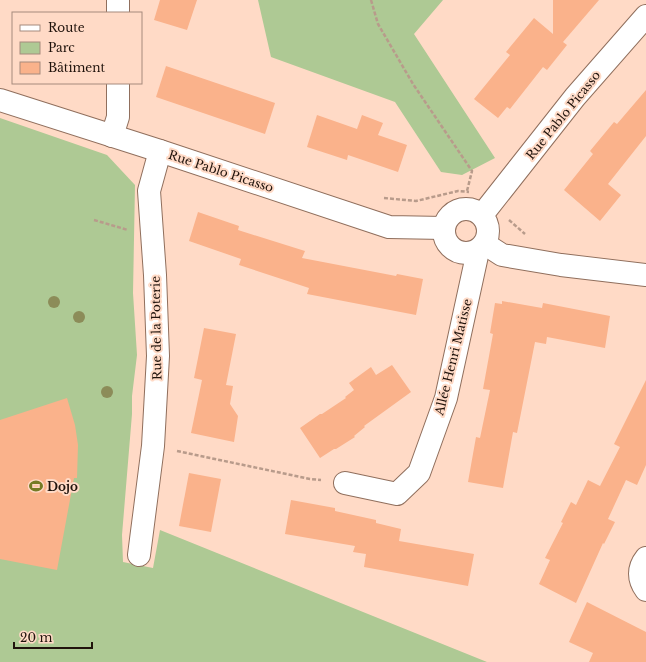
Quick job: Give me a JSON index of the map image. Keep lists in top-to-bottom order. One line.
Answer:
{"streets":{"street":["Rue Pablo Picasso","Rue de la Poterie","Allée Henri Matisse"]},"crossings":[["Rue Pablo Picasso","Rue de la Poterie"],["Rue Pablo Picasso","Allée Henri Matisse"]],"places":{"sports":["Dojo"]},"legend":["Route","Parc","Bâtiment"],"scale_bar":"20 m"}
